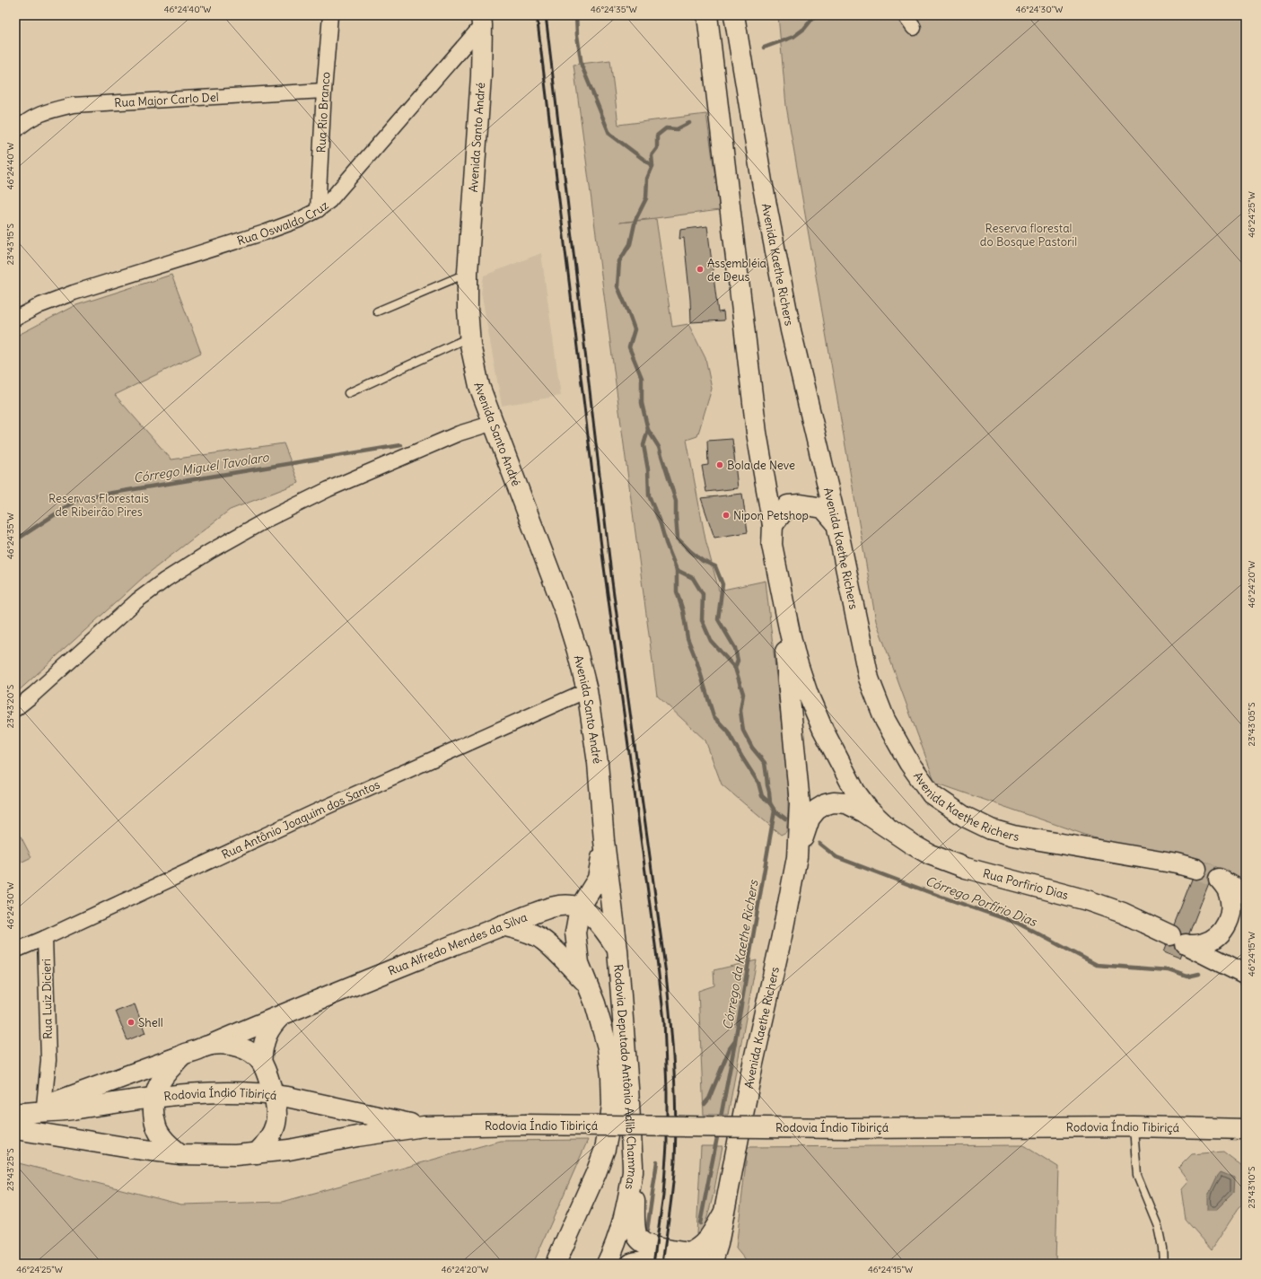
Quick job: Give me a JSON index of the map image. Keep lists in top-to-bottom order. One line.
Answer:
{"streets":{"main road":["Avenida Santo André","Avenida Kaethe Richers","Rua Porfirio Dias","Rua Alfredo Mendes da Silva","Rodovia Deputado Antônio Adlib Chammas","Rodovia Índio Tibiriçá"],"street":["Rua Major Carlo Del","Rua Rio Branco","Rua Oswaldo Cruz","Rua Antônio Joaquim dos Santos","Rua Luiz Dicieri"]},"crossings":[["Rua Major Carlo Del","Rua Rio Branco"],["Rua Rio Branco","Rua Oswaldo Cruz"],["Avenida Santo André","Rua Oswaldo Cruz"],["Avenida Santo André","Rua Antônio Joaquim dos Santos"],["Avenida Santo André","Rua Alfredo Mendes da Silva"],["Avenida Santo André","Rodovia Deputado Antônio Adlib Chammas"],["Avenida Kaethe Richers","Rua Porfirio Dias"],["Rua Antônio Joaquim dos Santos","Rua Luiz Dicieri"],["Rua Alfredo Mendes da Silva","Rua Luiz Dicieri"],["Rua Alfredo Mendes da Silva","Rodovia Deputado Antônio Adlib Chammas"],["Rua Alfredo Mendes da Silva","Rodovia Índio Tibiriçá"]],"water":["Córrego Miguel Tavolaro","Córrego Porfírio Dias","Córrego da Kaethe Richers"],"parks":["Reserva florestal do Bosque Pastoril","Reservas Florestais de Ribeirão Pires"],"places":["Assembléia de Deus","Bola de Neve","Nipon Petshop","Shell"],"coordinates":["46°24'40\"W","46°24'35\"W","46°24'30\"W","46°24'25\"W","23°43'15\"S","46°24'20\"W","23°43'20\"S","23°43'05\"S","46°24'15\"W","23°43'25\"S","23°43'10\"S"]}
